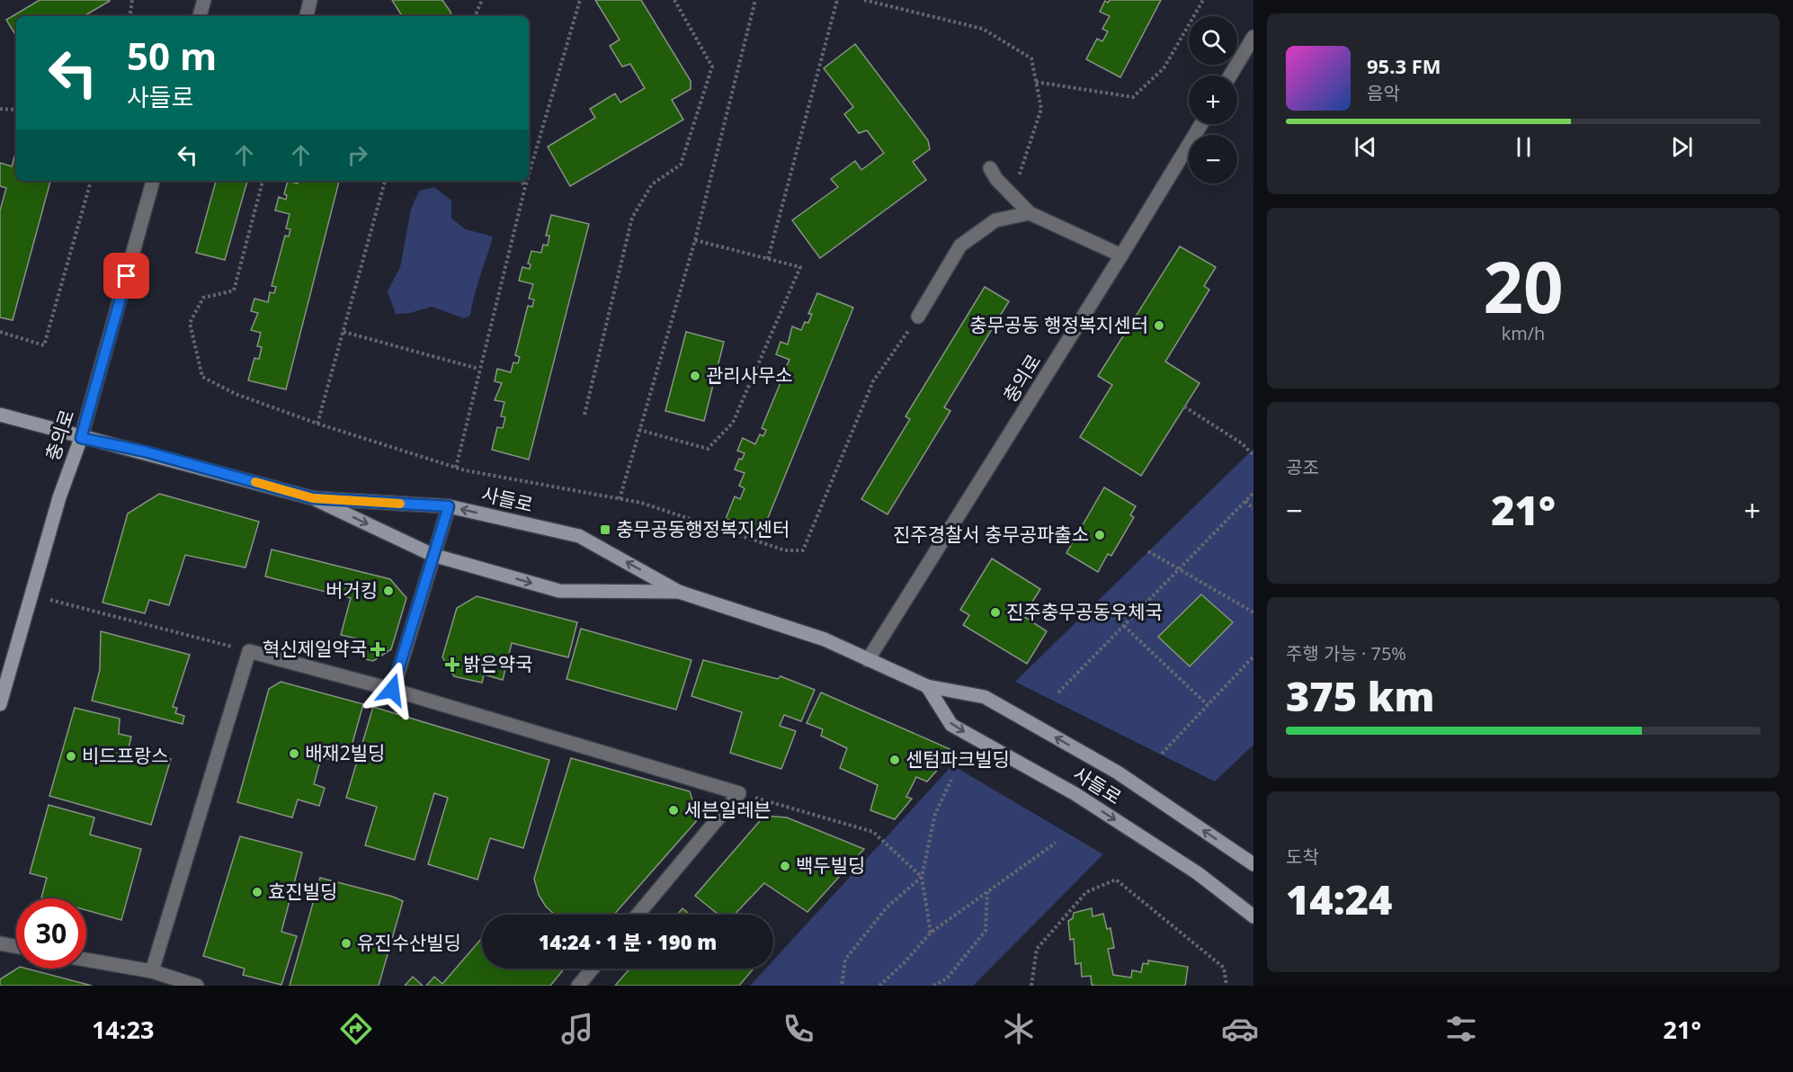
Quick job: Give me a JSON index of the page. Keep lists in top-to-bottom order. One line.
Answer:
{"streets":{"street":["충의로","사들로"]},"crossings":[["충의로","사들로"]],"places":{"other":["충무공동 행정복지센터","관리사무소","진주경찰서 충무공파출소","버거킹","진주충무공동우체국","배재2빌딩","비드프랑스","센텀파크빌딩","세븐일레븐","백두빌딩","효진빌딩","유진수산빌딩"],"transit":["충무공동행정복지센터"],"health":["혁신제일약국","밝은약국"]},"page":{"map_buttons":["+","−"],"turn":["50 m","사들로"],"song":["95.3 FM","음악"],"tile":[["20","km/h"],"공조",["주행 가능 · 75%","375 km"],["도착","14:24"]],"heat":["−","21°","+"],"limit":"30","trip":"14:24 · 1 분 · 190 m","tabs":["14:23","21°"]}}
